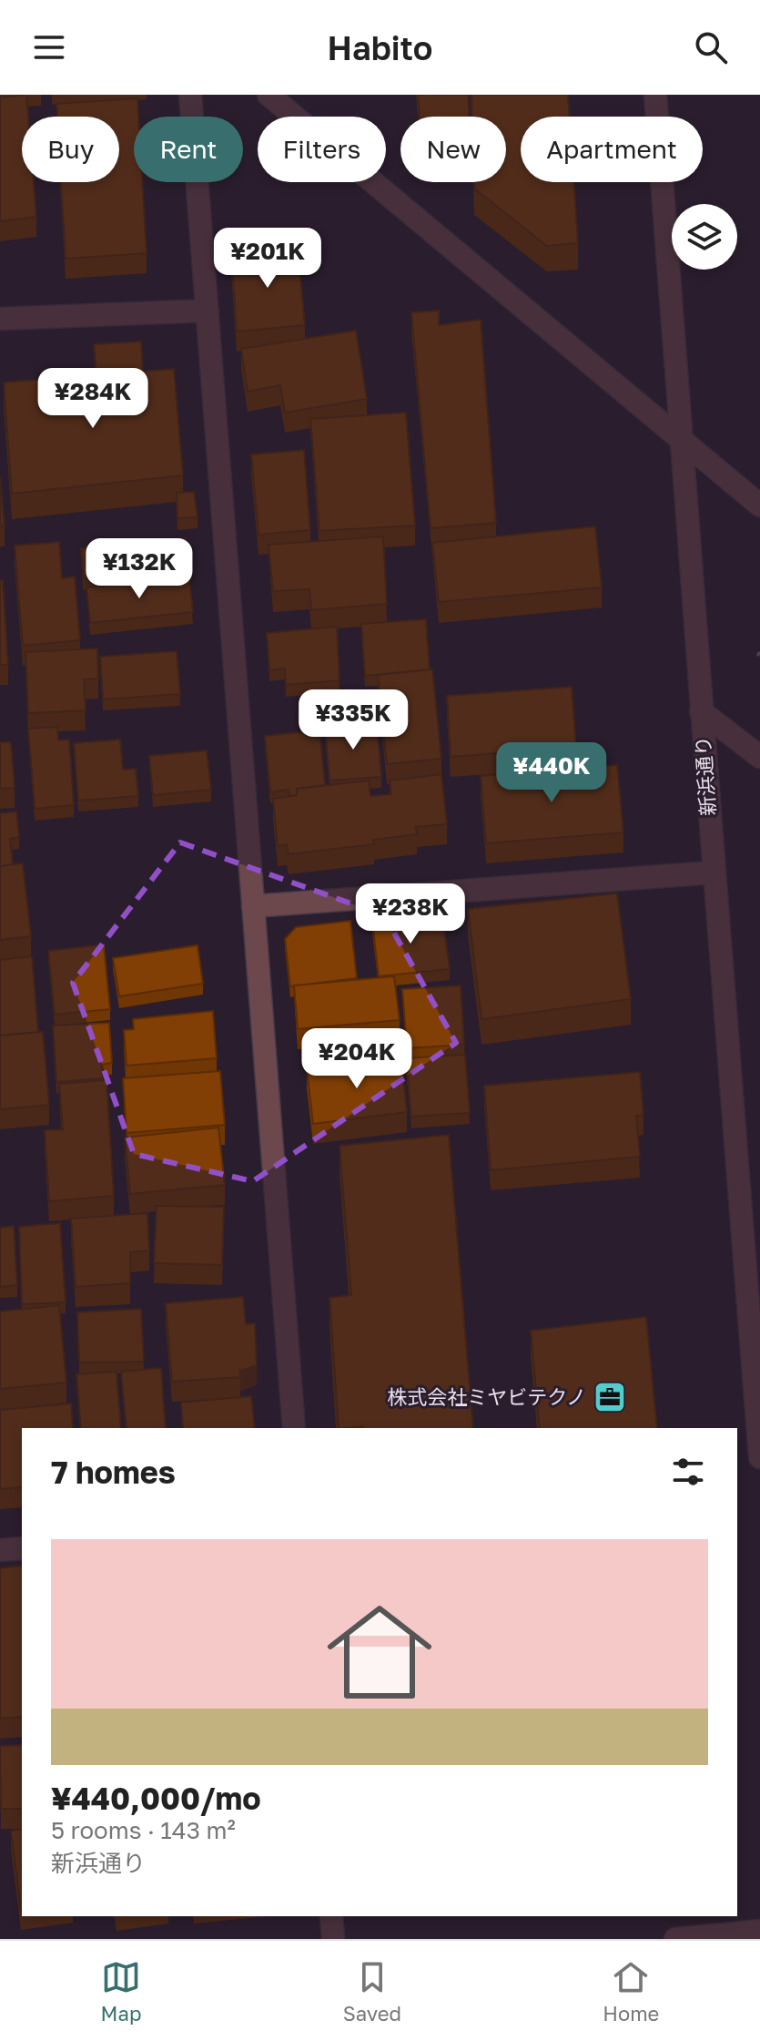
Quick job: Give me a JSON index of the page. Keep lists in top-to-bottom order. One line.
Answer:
{"streets":{"street":["新浜通り"]},"places":{"office":["株式会社ミヤビテクノ"]},"page":{"header":"Habito","chip":["Buy","Rent","Filters","New","Apartment"],"price":["¥201K","¥284K","¥132K","¥335K","¥440K","¥238K","¥204K"],"heading":"7 homes","list":[{"name":"¥440,000/mo","note":"5 rooms · 143 m² · 新浜通り"}],"tabs":["Map","Saved","Home"]}}
